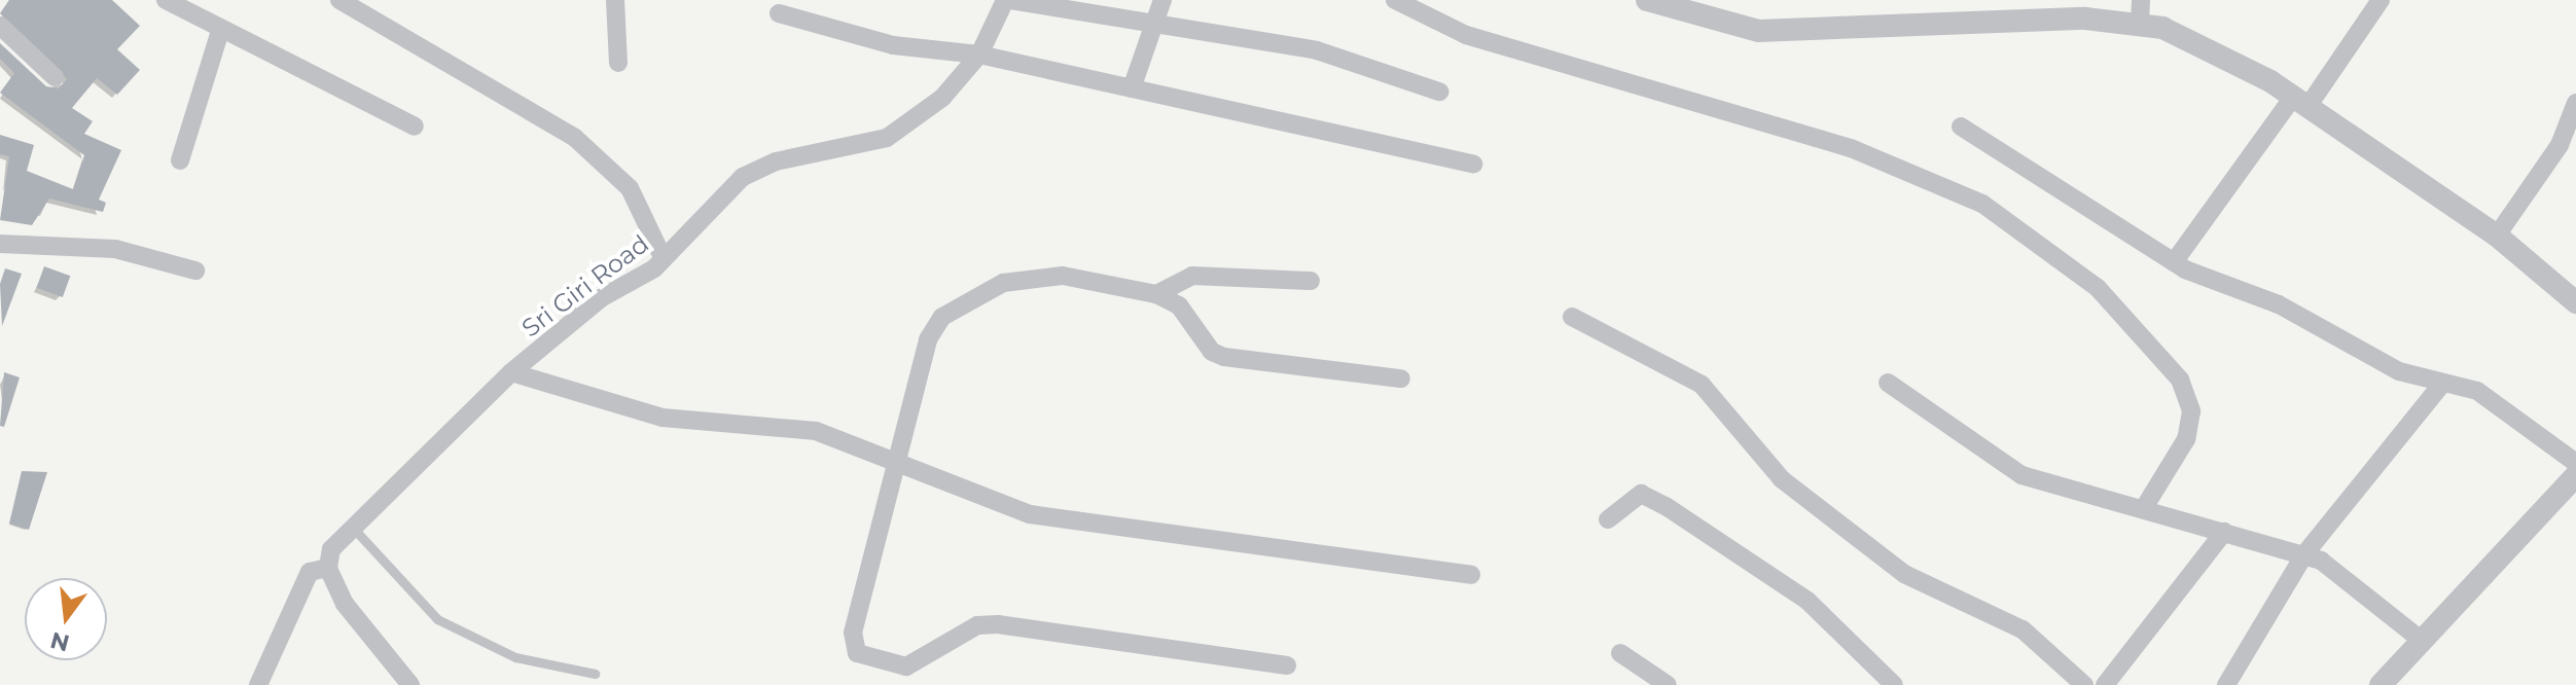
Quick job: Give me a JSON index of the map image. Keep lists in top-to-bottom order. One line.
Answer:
{"streets":{"street":["Sri Giri Road"]},"north":"bottom"}
